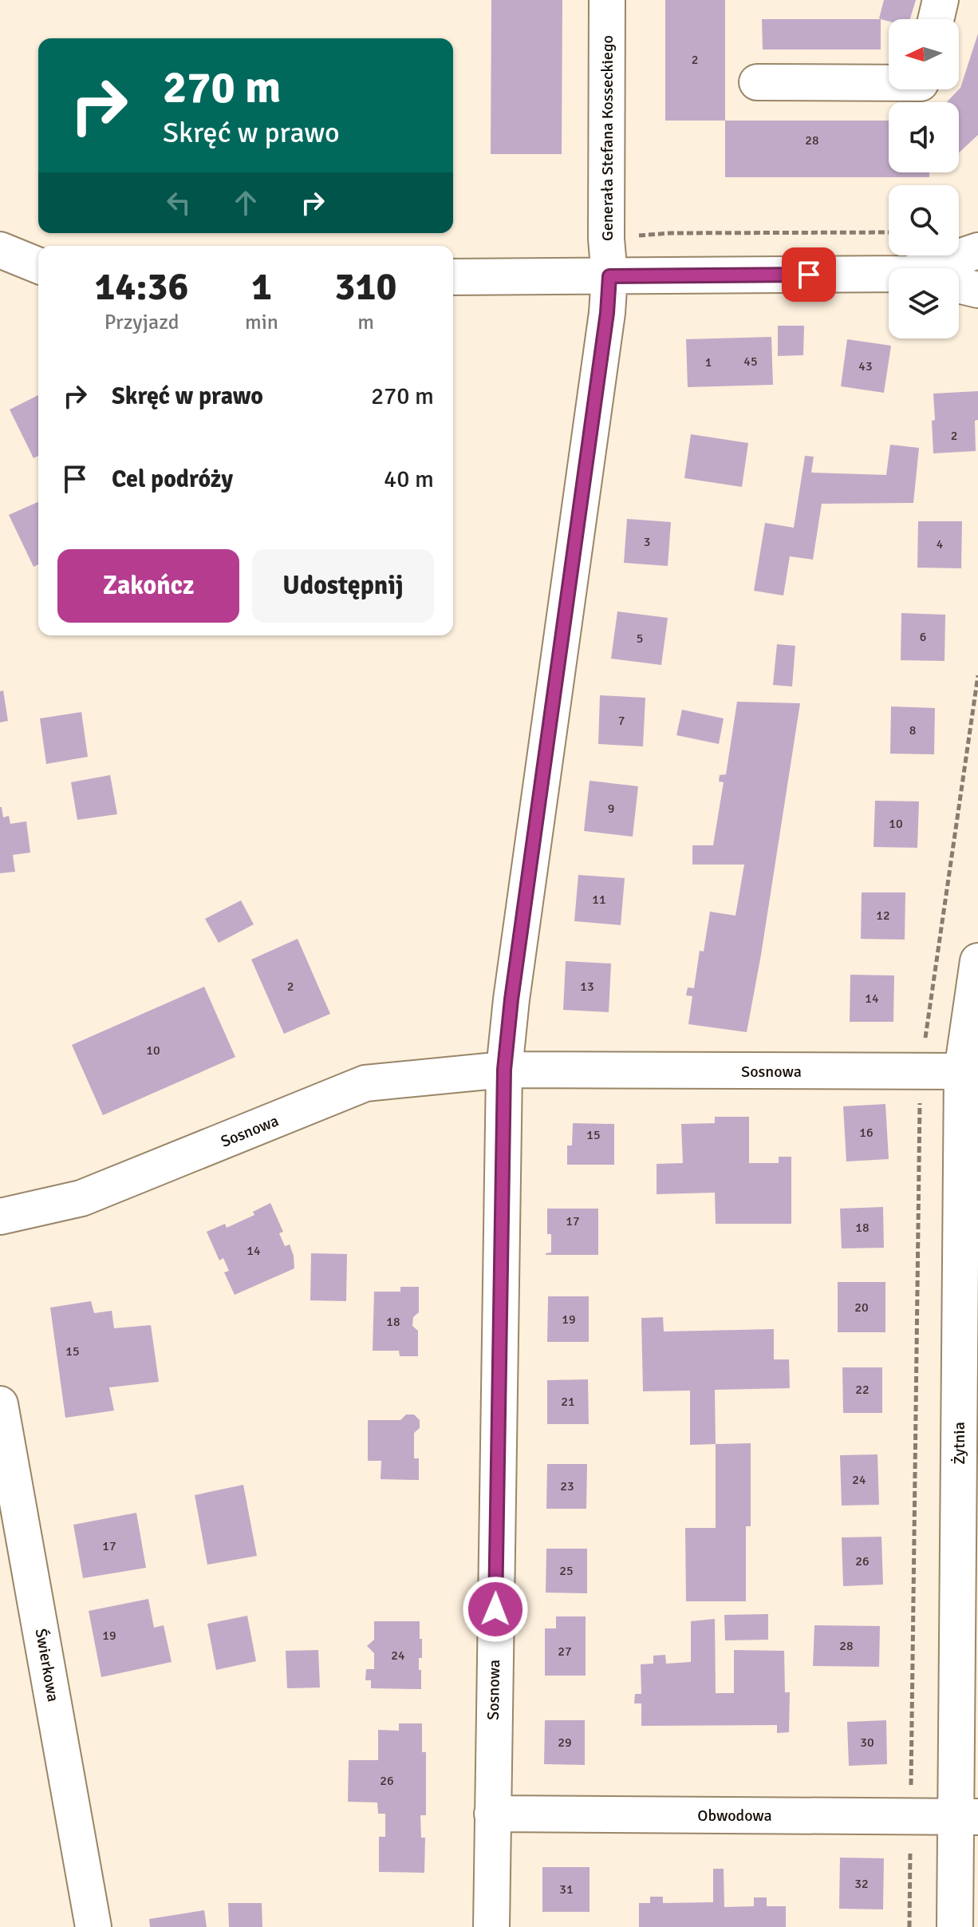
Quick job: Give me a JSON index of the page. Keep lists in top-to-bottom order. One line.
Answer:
{"streets":{"street":["Generała Stefana Kosseckiego","Sosnowa","Żytnia","Świerkowa","Obwodowa"]},"crossings":[["Generała Stefana Kosseckiego","Sosnowa"],["Sosnowa","Żytnia"],["Sosnowa","Obwodowa"],["Żytnia","Obwodowa"]],"house_numbers":["2","28","45","1","43","2","3","4","6","5","7","8","9","10","11","12","2","13","14","10","16","15","17","18","14","20","19","18","15","22","21","24","23","17","26","25","19","28","27","24","29","30","26","32","31"],"north":"left","page":{"turn":["270 m","Skręć w prawo"],"eta":["14:36","Przyjazd","1","min","310","m"],"list":[{"name":"Skręć w prawo","value":"270 m"},{"name":"Cel podróży","value":"40 m"}],"buttons":["Zakończ","Udostępnij"]}}
